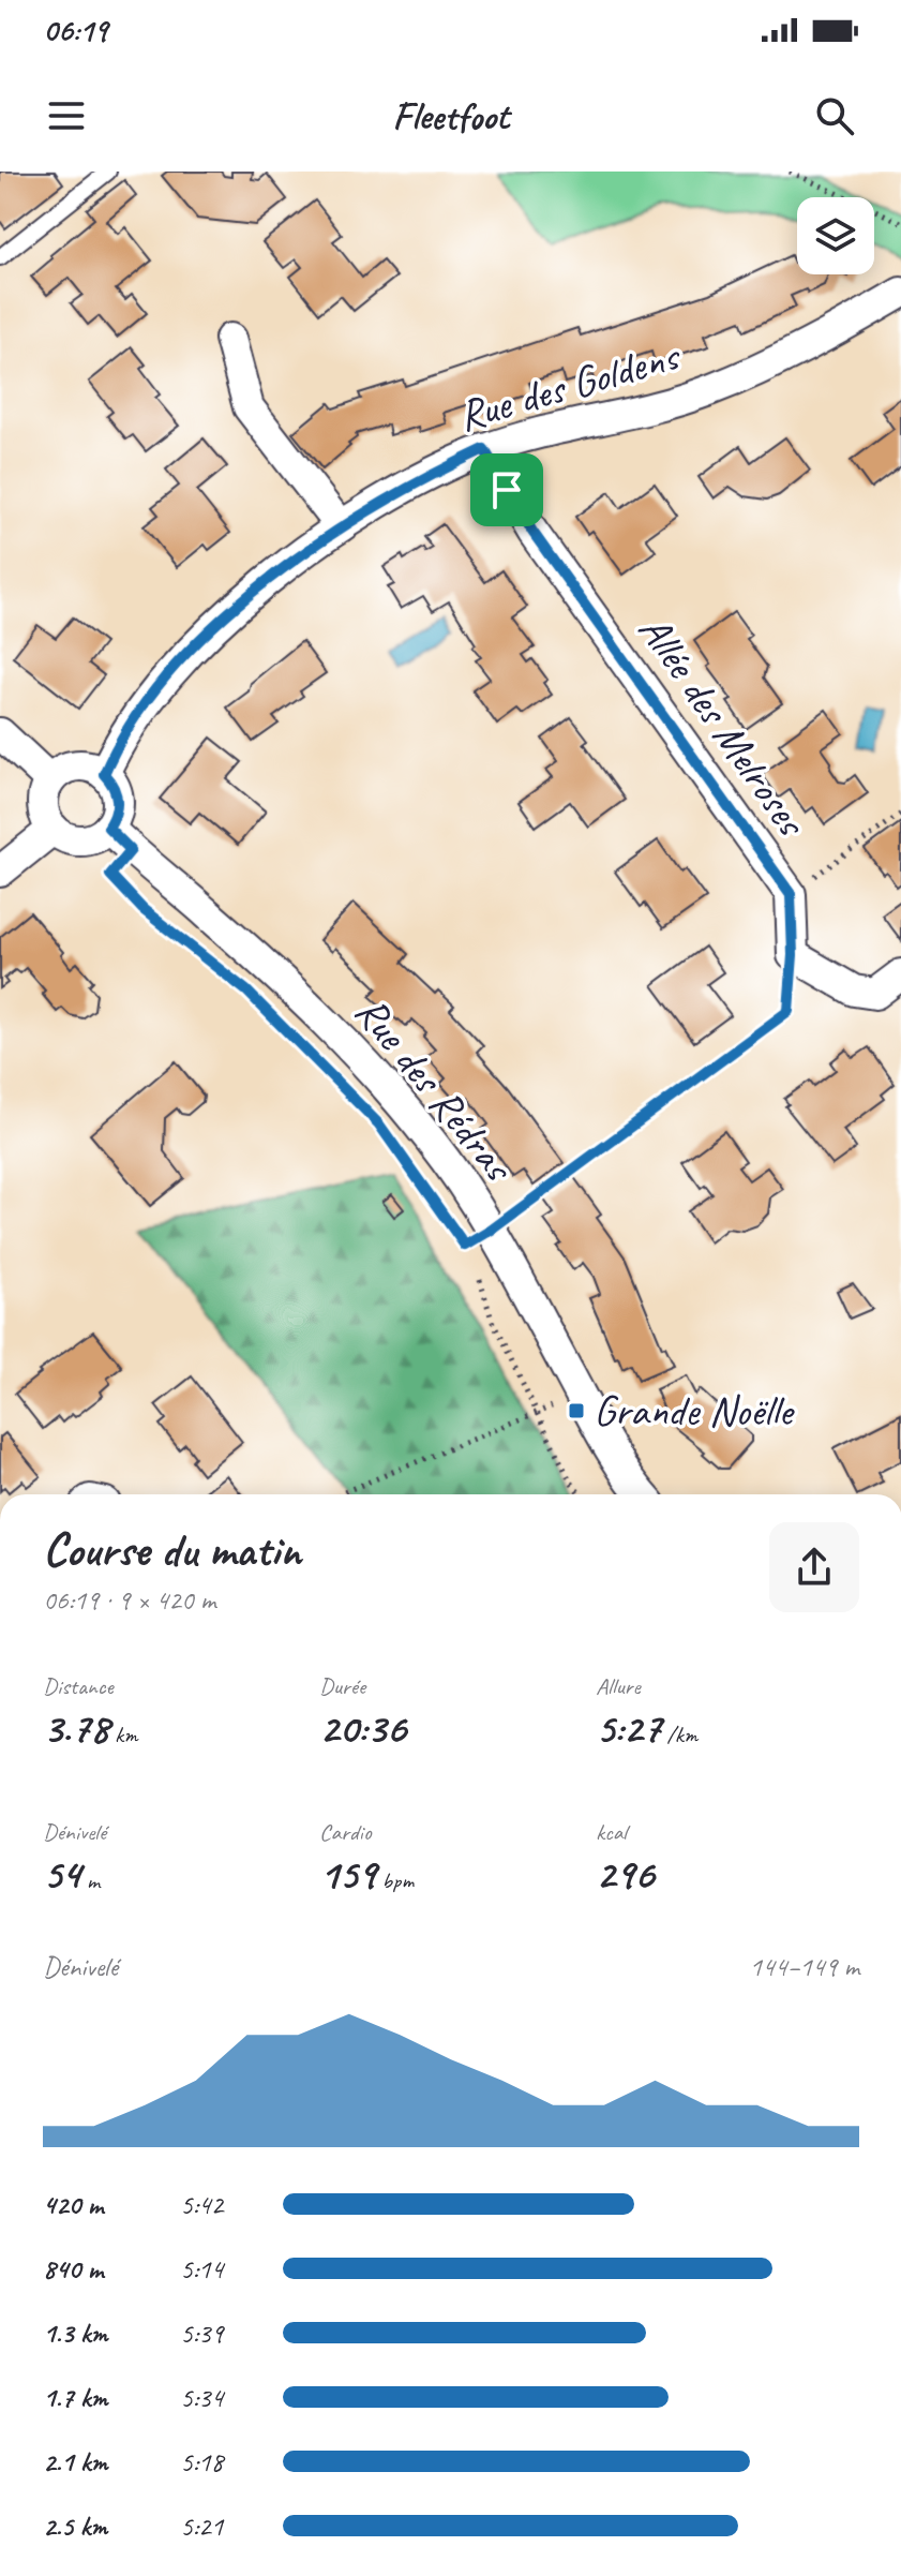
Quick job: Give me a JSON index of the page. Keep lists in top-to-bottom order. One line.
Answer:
{"streets":{"street":["Rue des Goldens","Allée des Melroses","Rue des Rédras"]},"crossings":[["Rue des Goldens","Allée des Melroses"],["Rue des Goldens","Rue des Rédras"]],"places":{"transit":["Grande Noëlle"]},"page":{"status":"06:19","header":"Fleetfoot","heading":["Course du matin","06:19 · 9 × 420 m"],"stats":[["Distance","3.78 km"],["Durée","20:36"],["Allure","5:27 /km"],["Dénivelé","54 m"],["Cardio","159 bpm"],["kcal","296"]],"chart":["Dénivelé","144–149 m"],"list":[{"name":"420 m","note":"5:42"},{"name":"840 m","note":"5:14"},{"name":"1.3 km","note":"5:39"},{"name":"1.7 km","note":"5:34"},{"name":"2.1 km","note":"5:18"},{"name":"2.5 km","note":"5:21"}]}}
